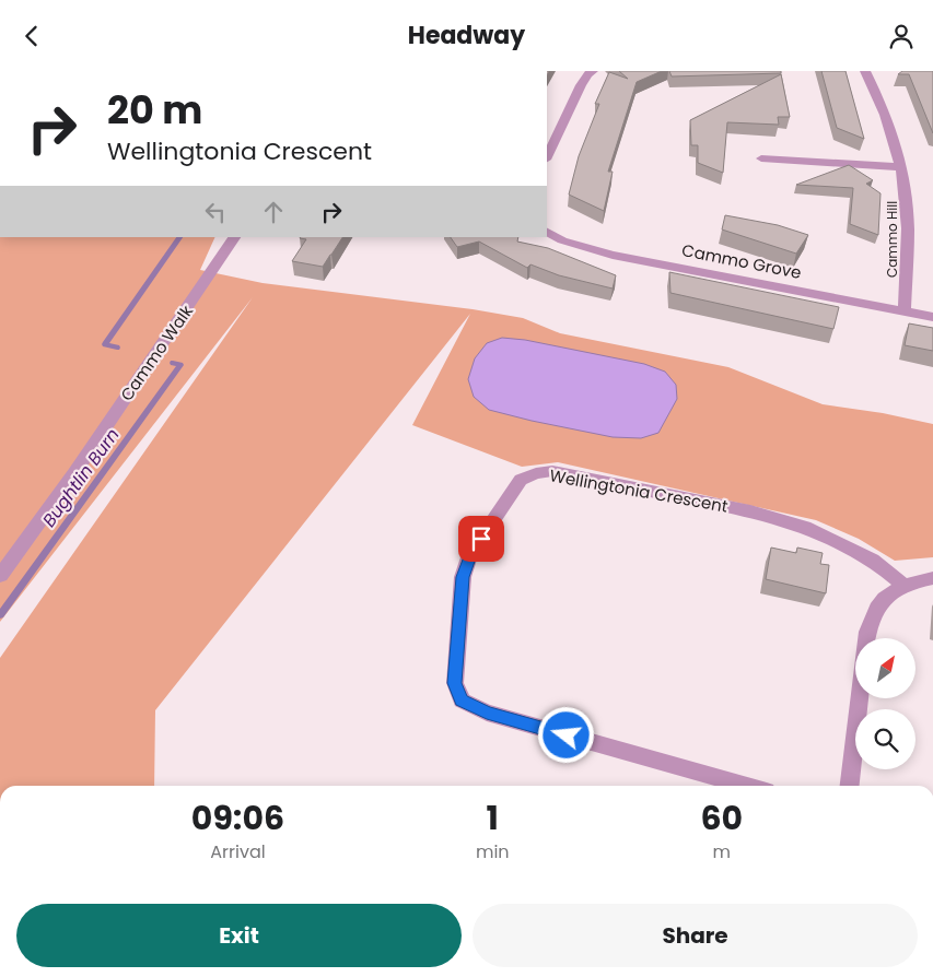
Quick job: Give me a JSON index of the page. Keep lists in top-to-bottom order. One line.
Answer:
{"streets":{"street":["Cammo Hill","Cammo Grove","Cammo Walk","Wellingtonia Crescent"]},"crossings":[["Cammo Hill","Cammo Grove"]],"water":["Bughtlin Burn"],"north":"top right","page":{"header":"Headway","turn":["20 m","Wellingtonia Crescent"],"eta":["09:06","Arrival","1","min","60","m"],"buttons":["Exit","Share"]}}
